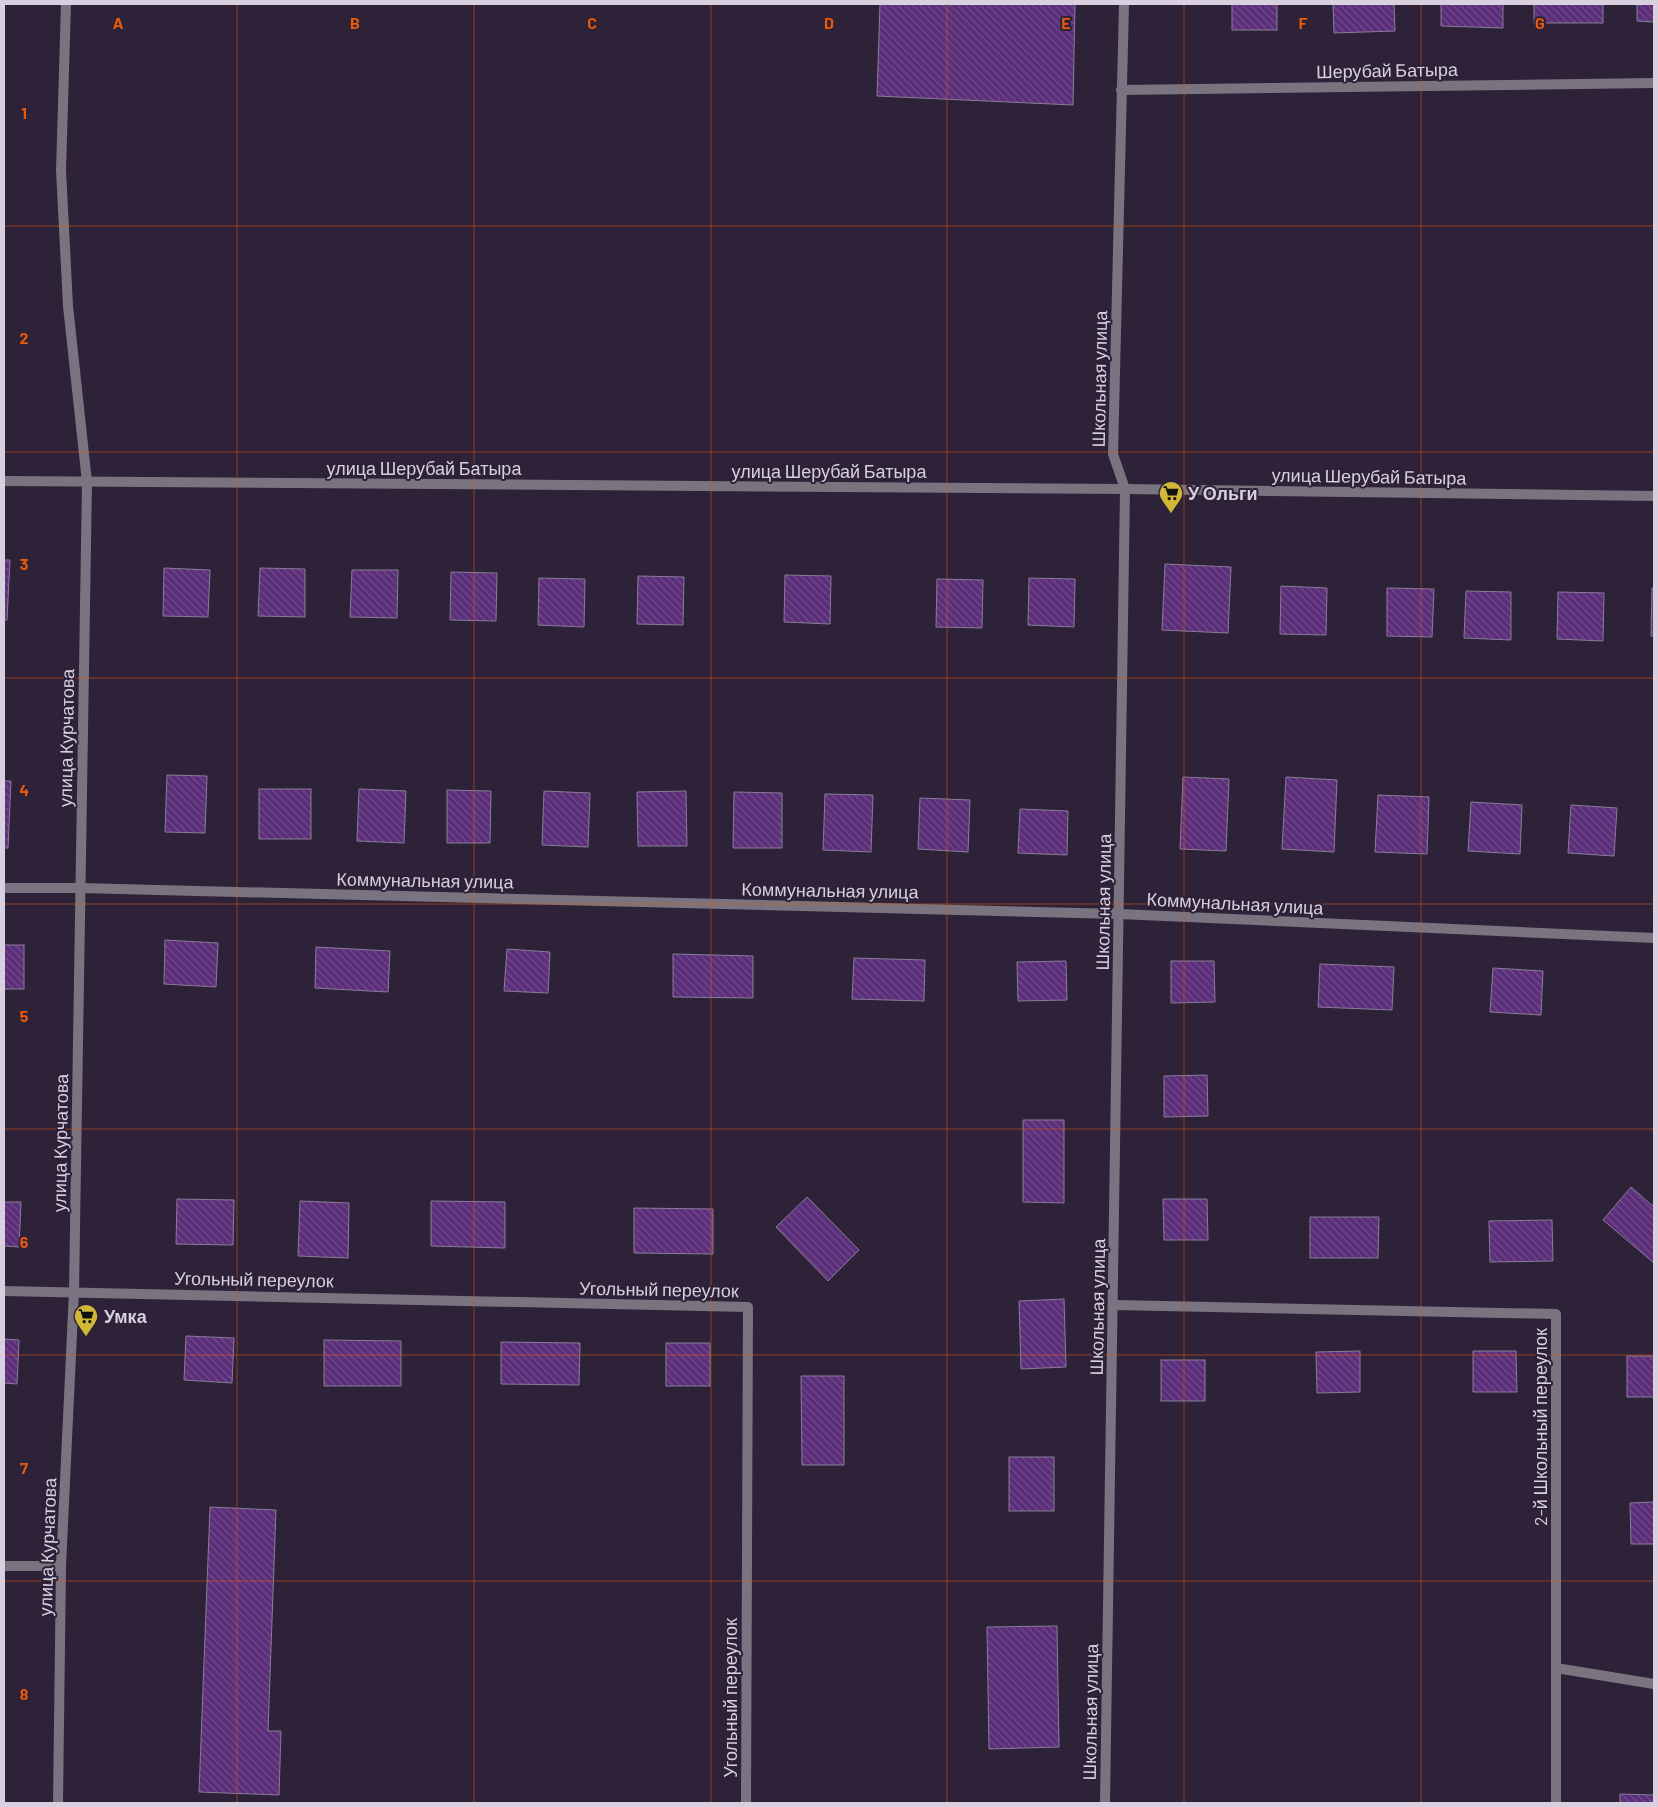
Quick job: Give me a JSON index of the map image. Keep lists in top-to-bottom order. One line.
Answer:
{"streets":{"street":["Шерубай Батыра","Школьная улица","улица Шерубай Батыра","улица Курчатова","Коммунальная улица","Угольный переулок","2-й Школьный переулок"]},"crossings":[["Шерубай Батыра","Школьная улица"],["Школьная улица","улица Шерубай Батыра"],["Школьная улица","Коммунальная улица"],["Школьная улица","2-й Школьный переулок"],["улица Шерубай Батыра","улица Курчатова"],["улица Курчатова","Коммунальная улица"],["улица Курчатова","Угольный переулок"]],"places":{"supermarket":["У Ольги","Умка"]},"grid":{"columns":["A","B","C","D","E","F","G"],"rows":["1","2","3","4","5","6","7","8"]}}
